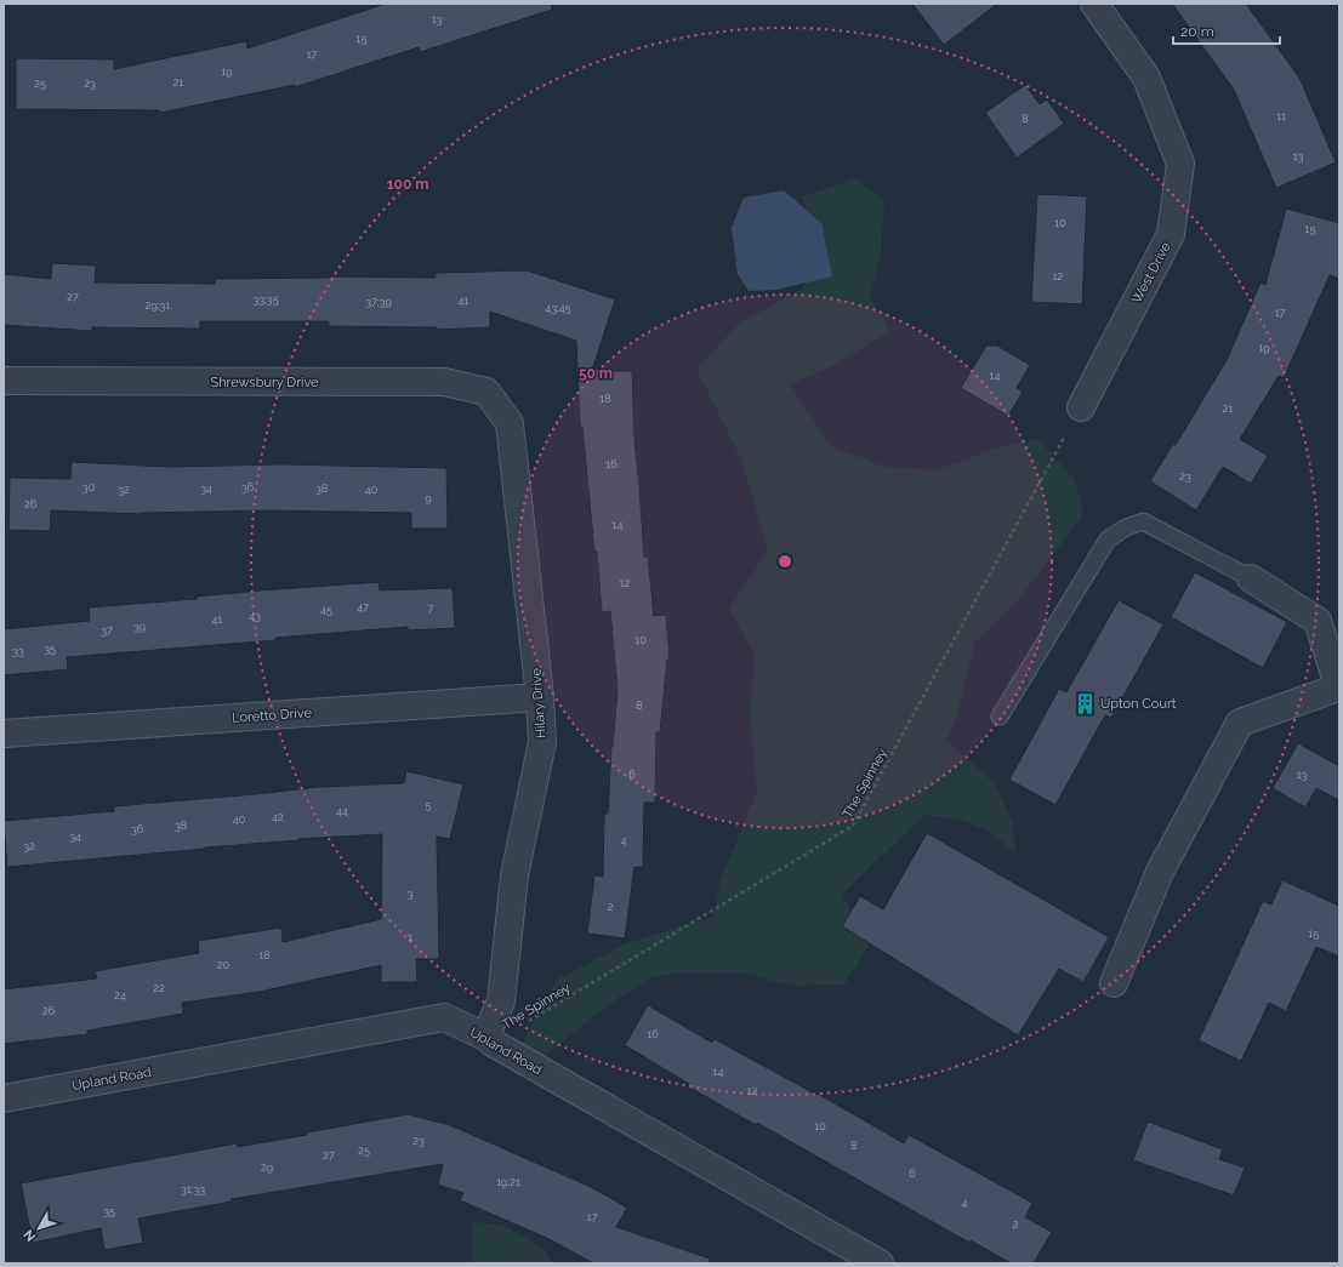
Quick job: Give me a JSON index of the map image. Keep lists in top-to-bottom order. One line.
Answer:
{"streets":{"street":["West Drive","Shrewsbury Drive","Hilary Drive","Loretto Drive","Upland Road"],"path":["The Spinney"]},"crossings":[["West Drive","The Spinney"],["Shrewsbury Drive","Hilary Drive"],["Hilary Drive","Loretto Drive"],["Hilary Drive","The Spinney"],["Hilary Drive","Upland Road"],["The Spinney","Upland Road"]],"places":{"building":["Upton Court"]},"house_numbers":["13","15","17","19","21","25","23","11","8","13","10","15","12","27","33;35","41","37;39","29;31","43;45","17","19","14","18","21","16","23","30","36","34","38","32","40","9","26","14","12","47","7","45","43","41","39","37","10","35","33","8","6","13","5","44","42","40","38","36","34","4","32","3","2","15","1","18","20","22","24","26","16","14","12","10","23","8","25","27","29","6","19;21","31;33","4","35","17","2"],"scale_bar":"20 m","north":"bottom left","rings":["100 m","50 m"]}
